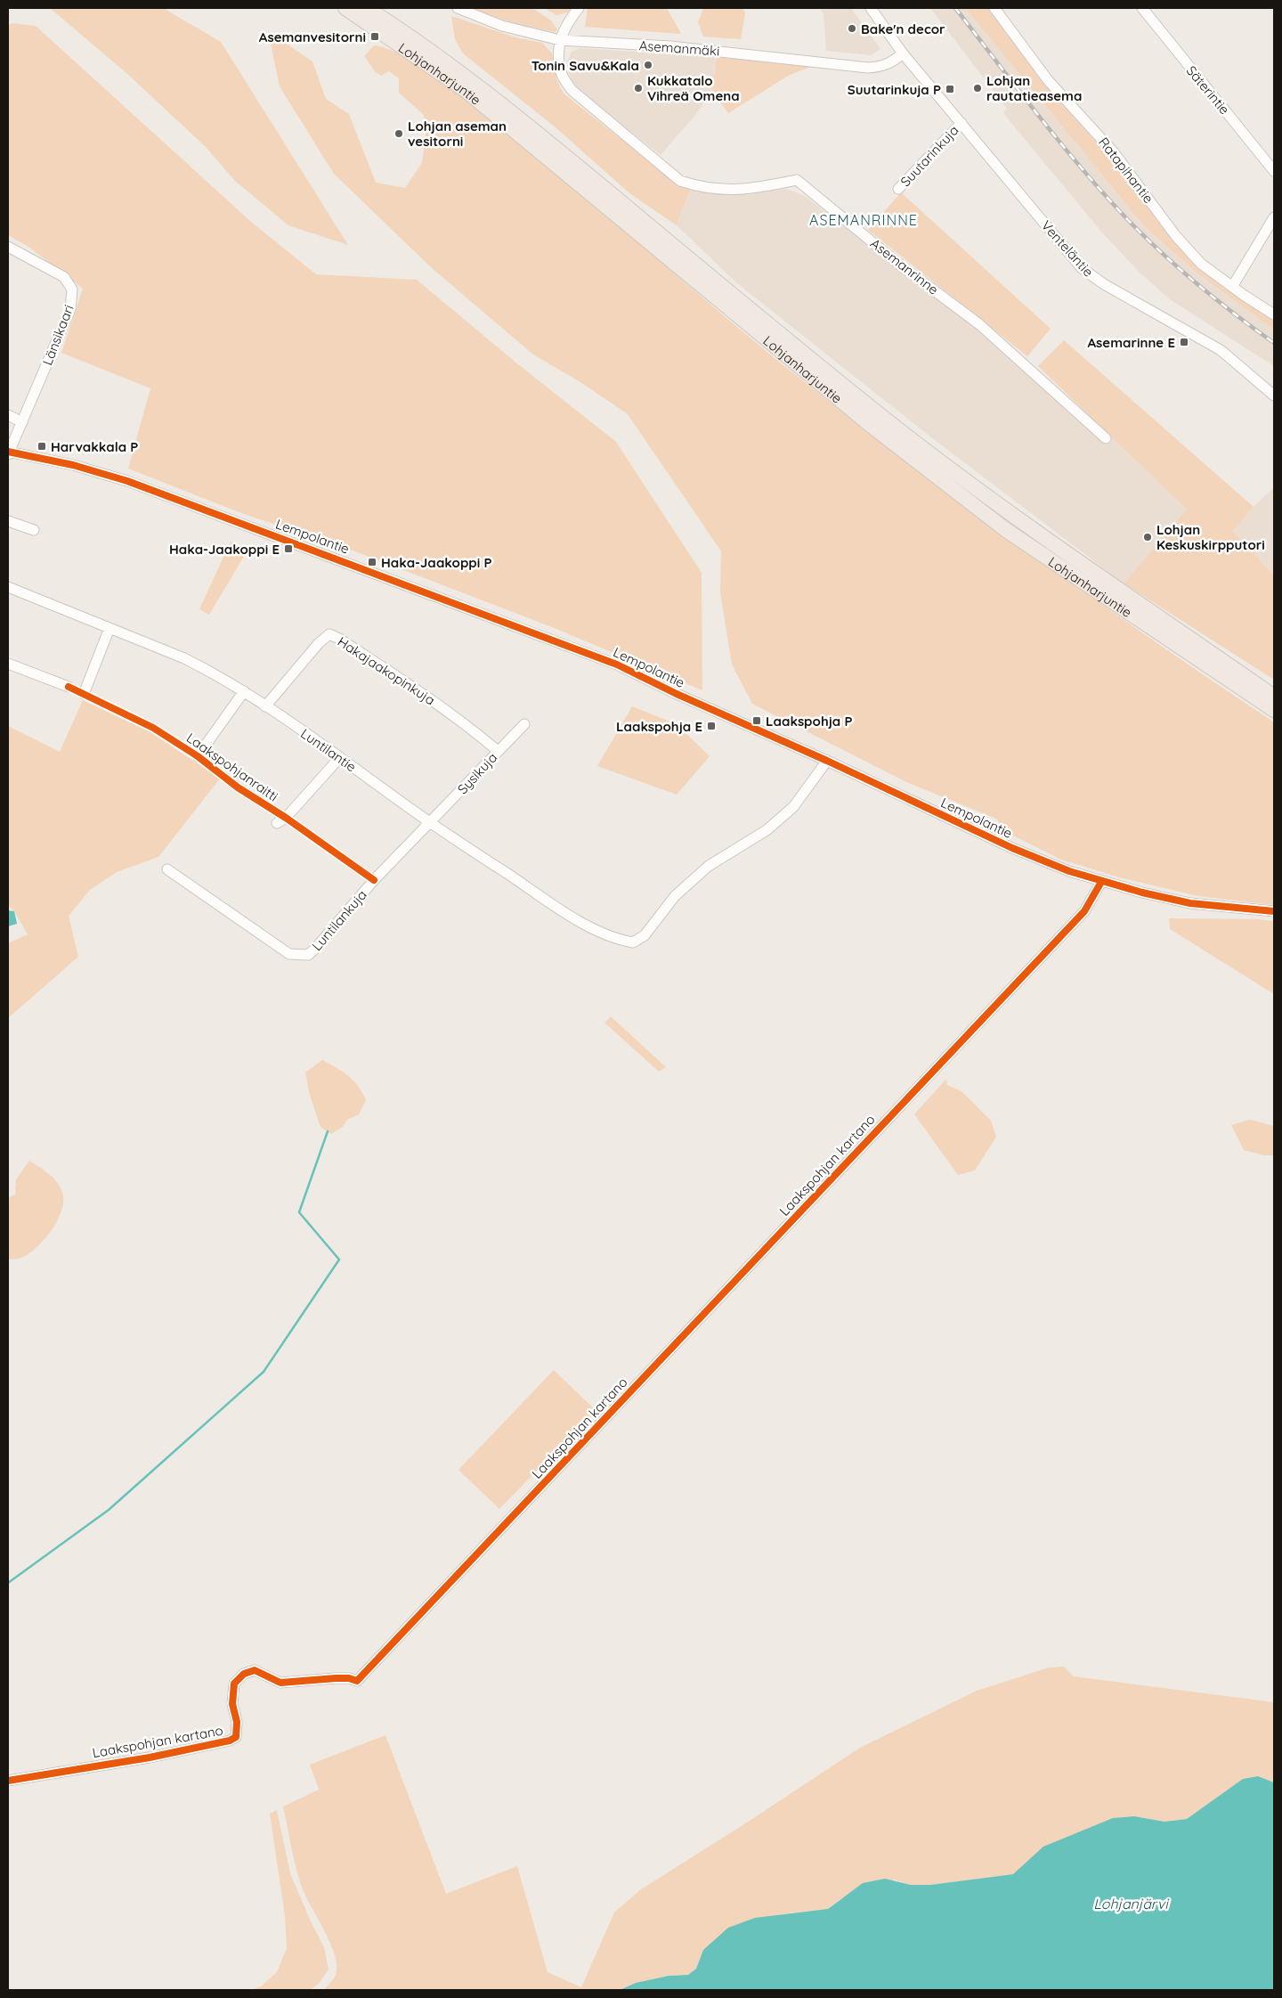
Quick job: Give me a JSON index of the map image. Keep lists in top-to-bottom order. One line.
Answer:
{"streets":{"highway":["Lohjanharjuntie"],"street":["Asemanmäki","Säterintie","Suutarinkuja","Ratapihantie","Venteläntie","Asemanrinne","Länsikaari","Lempolantie","Hakajaakopinkuja","Luntilantie","Sysikuja","Luntilankuja","Laakspohjan kartano"],"cycle path":["Laakspohjanraitti"]},"crossings":[["Asemanmäki","Venteläntie"],["Asemanmäki","Asemanrinne"],["Suutarinkuja","Venteläntie"],["Länsikaari","Lempolantie"],["Lempolantie","Luntilantie"],["Lempolantie","Laakspohjan kartano"],["Hakajaakopinkuja","Luntilantie"],["Hakajaakopinkuja","Sysikuja"],["Luntilantie","Sysikuja"],["Luntilantie","Luntilankuja"],["Sysikuja","Luntilankuja"]],"districts":["ASEMANRINNE"],"water":["Lohjanjärvi"],"places":{"other":["Bake'n decor","Tonin Savu&Kala","Kukkatalo Vihreä Omena","Lohjan rautatieasema","Lohjan aseman vesitorni","Lohjan Keskuskirpputori"],"transit":["Asemanvesitorni","Suutarinkuja P","Asemarinne E","Harvakkala P","Haka-Jaakoppi E","Haka-Jaakoppi P","Laakspohja P","Laakspohja E"]}}
